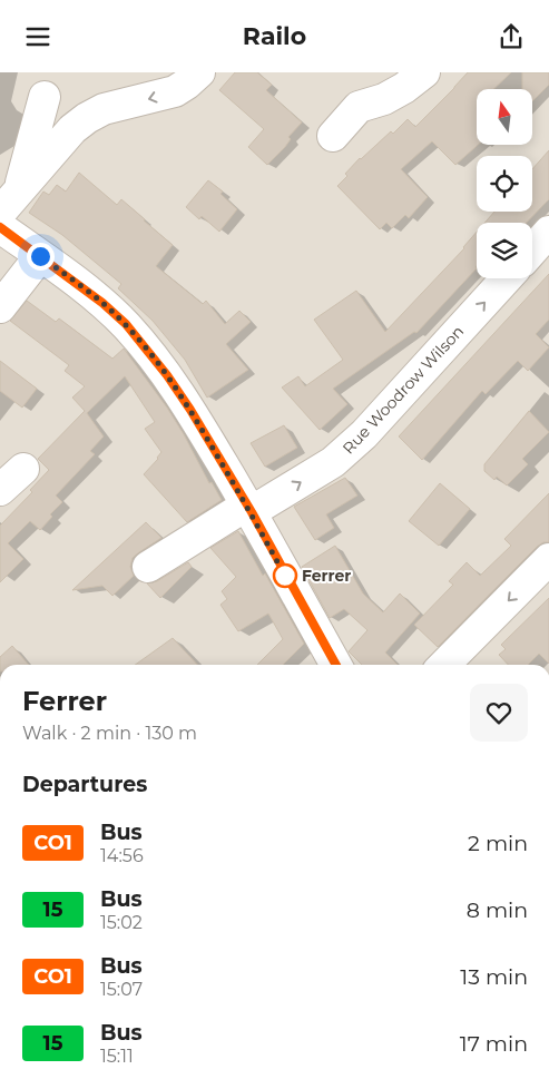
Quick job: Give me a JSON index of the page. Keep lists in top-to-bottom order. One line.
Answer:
{"streets":{"street":["Rue Woodrow Wilson"]},"places":["Ferrer"],"lines":["bus line CO1"],"north":"top","page":{"header":"Railo","heading":[["Ferrer","Walk · 2 min · 130 m"],"Departures"],"list":[{"mark":"CO1","name":"Bus","note":"14:56","value":"2 min"},{"mark":"15","name":"Bus","note":"15:02","value":"8 min"},{"mark":"CO1","name":"Bus","note":"15:07","value":"13 min"},{"mark":"15","name":"Bus","note":"15:11","value":"17 min"}]}}
